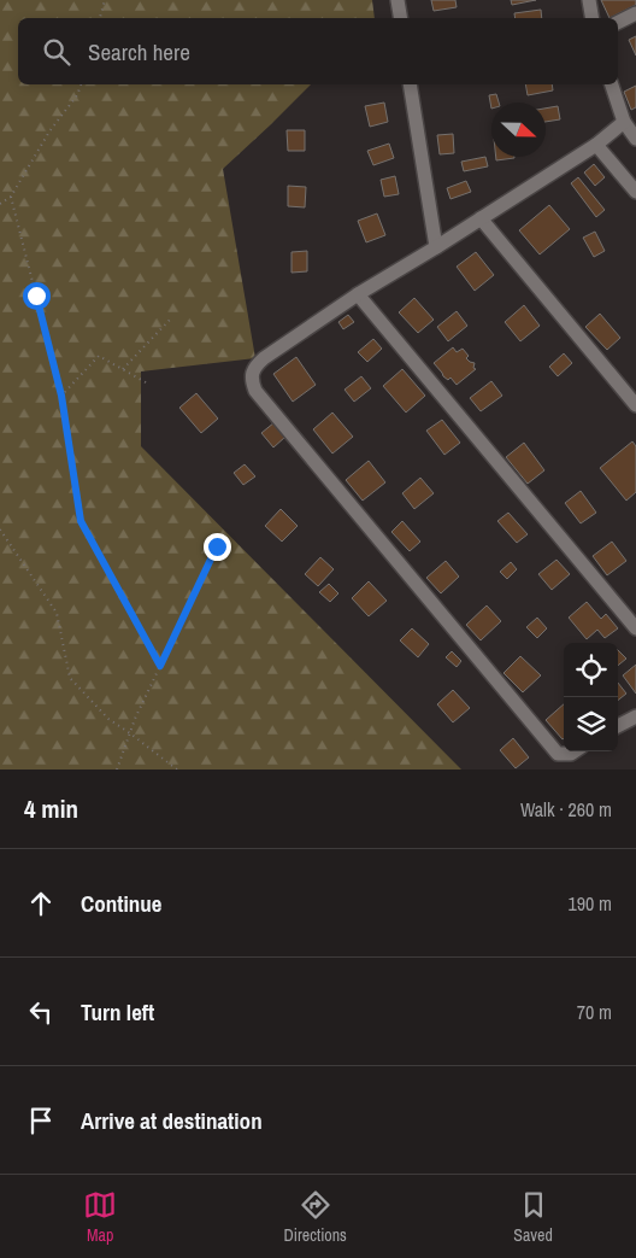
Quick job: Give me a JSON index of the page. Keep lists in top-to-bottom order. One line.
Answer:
{"north":"right","page":{"search":"Search here","heading":["4 min","Walk · 260 m"],"list":[["Continue","190 m"],["Turn left","70 m"],"Arrive at destination"],"nav":["Map","Directions","Saved"]}}
